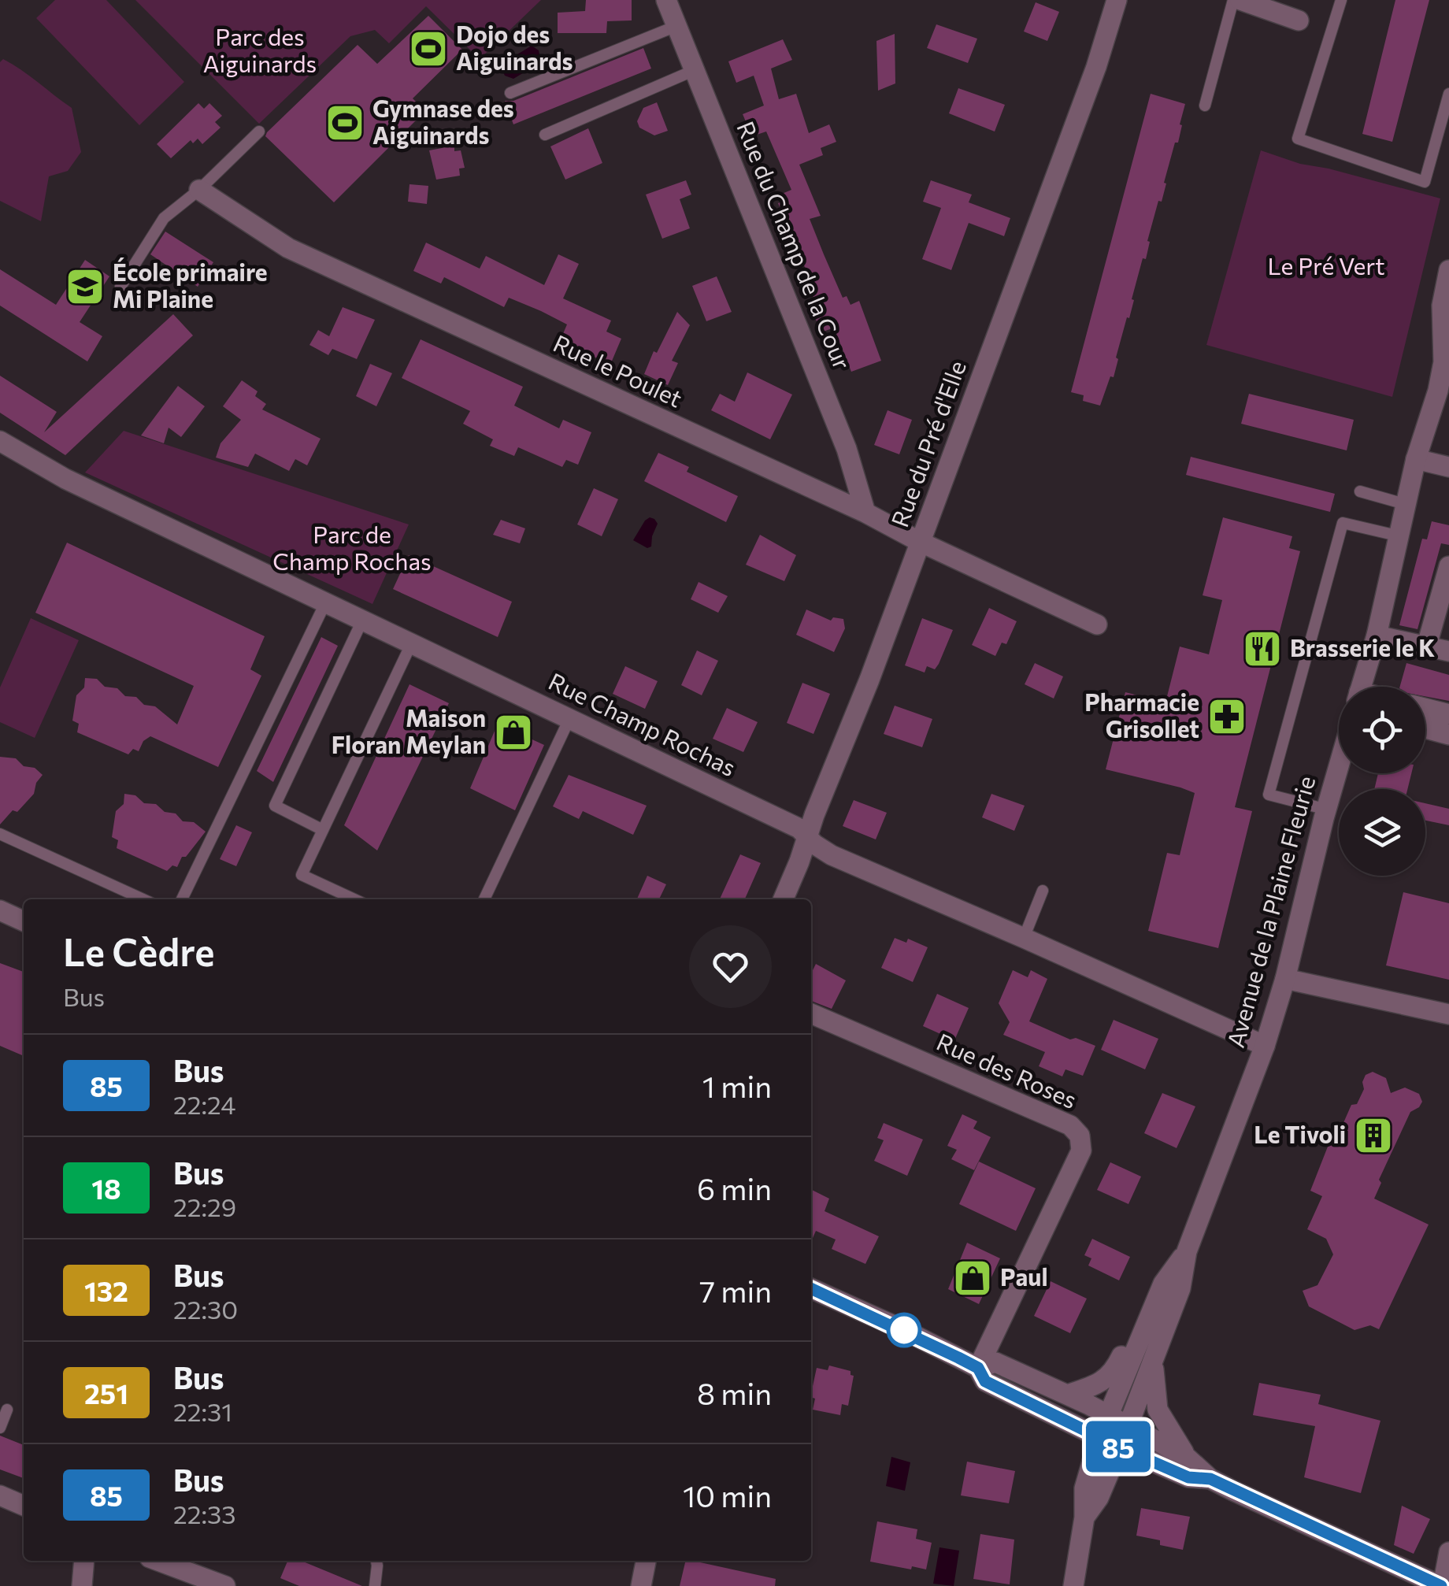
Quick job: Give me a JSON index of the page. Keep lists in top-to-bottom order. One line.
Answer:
{"streets":{"street":["Rue du Champ de la Cour","Rue le Poulet","Rue du Pré d'Elle","Rue Champ Rochas","Avenue de la Plaine Fleurie","Rue des Roses"]},"crossings":[["Rue du Champ de la Cour","Rue le Poulet"],["Rue le Poulet","Rue du Pré d'Elle"],["Rue du Pré d'Elle","Rue Champ Rochas"],["Rue Champ Rochas","Avenue de la Plaine Fleurie"]],"parks":["Parc des Aiguinards","Le Pré Vert","Parc de Champ Rochas"],"places":{"sports":["Dojo des Aiguinards","Gymnase des Aiguinards"],"school or university":["École primaire Mi Plaine"],"restaurant":["Brasserie le K"],"pharmacy":["Pharmacie Grisollet"],"shop":["Maison Floran Meylan","Paul"],"building":["Le Tivoli"]},"lines":["bus line 85"],"page":{"on_map":"85","heading":["Le Cèdre","Bus"],"list":[{"mark":"85","name":"Bus","note":"22:24","value":"1 min"},{"mark":"18","name":"Bus","note":"22:29","value":"6 min"},{"mark":"132","name":"Bus","note":"22:30","value":"7 min"},{"mark":"251","name":"Bus","note":"22:31","value":"8 min"},{"mark":"85","name":"Bus","note":"22:33","value":"10 min"}]}}
